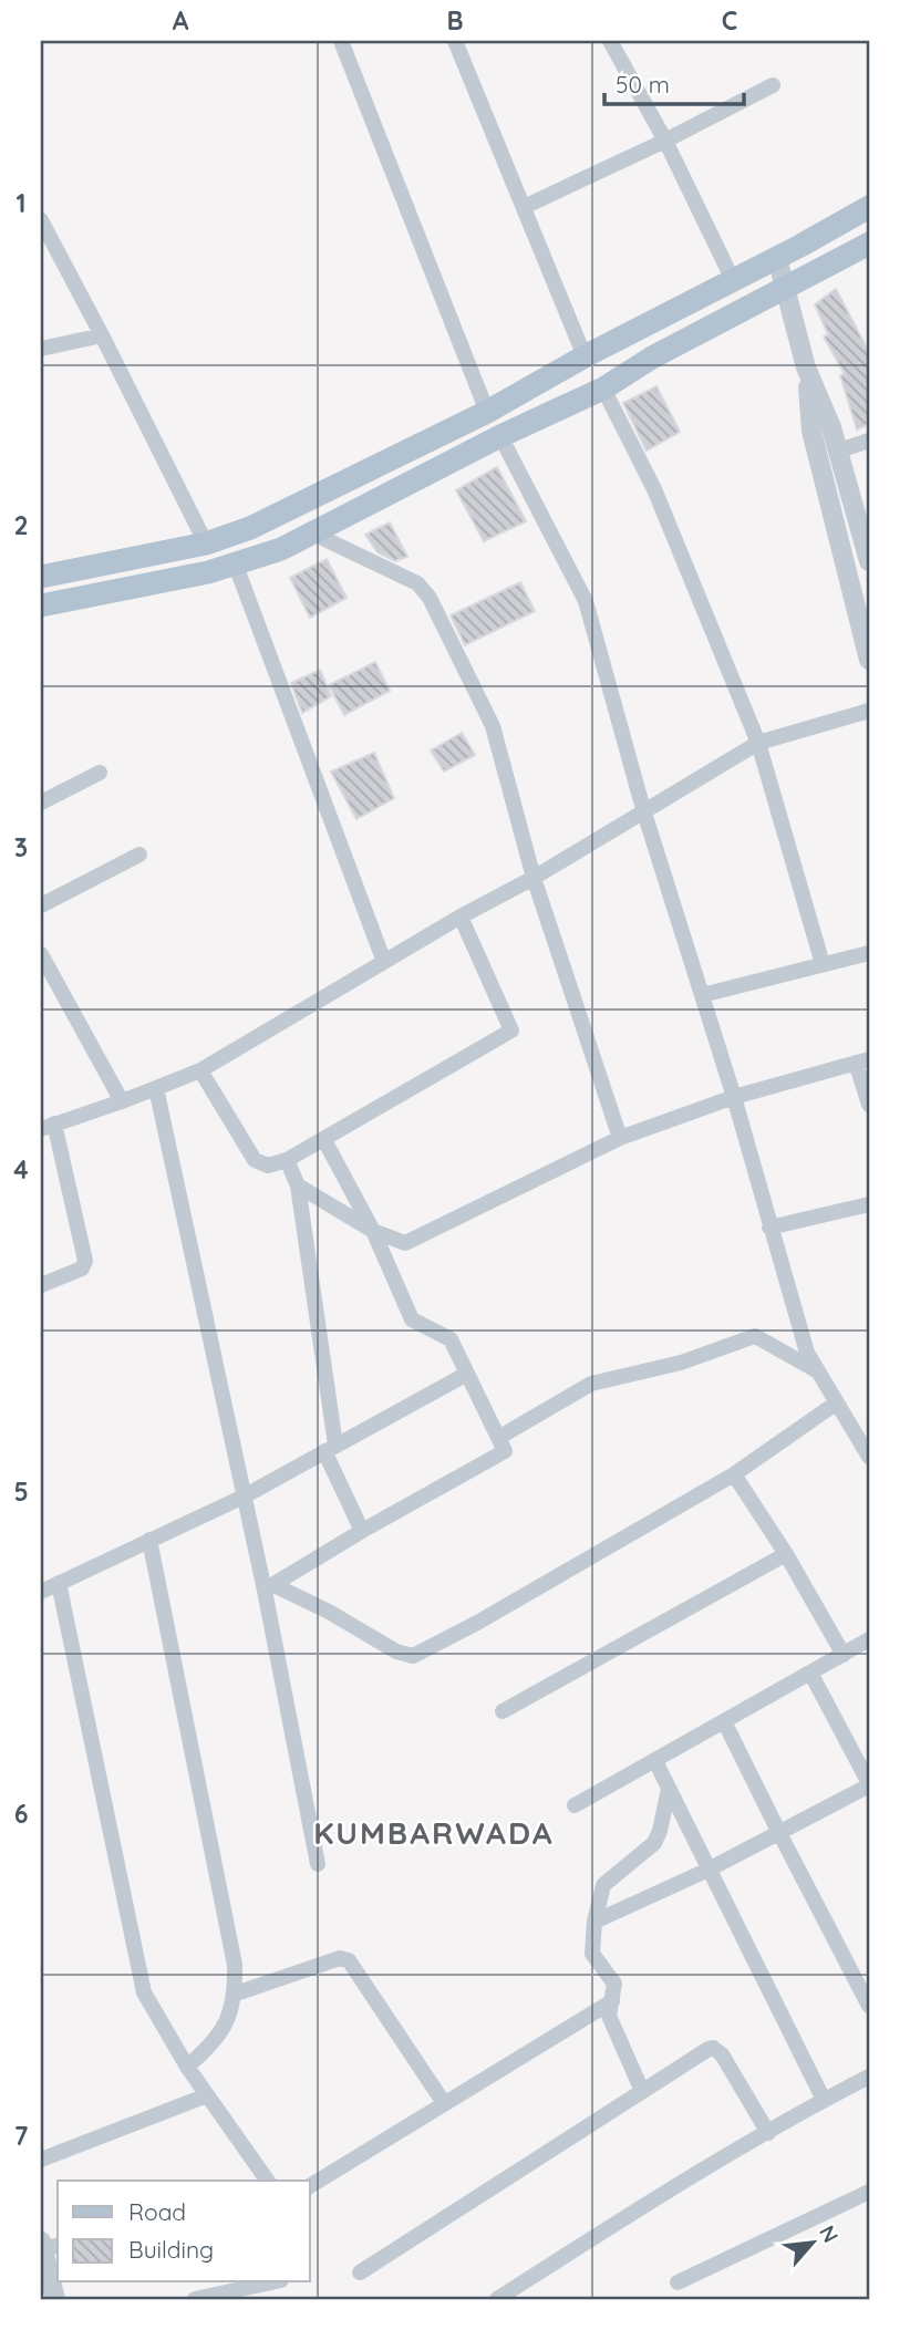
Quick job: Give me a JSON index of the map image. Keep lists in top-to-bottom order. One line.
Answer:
{"districts":["KUMBARWADA"],"legend":["Road","Building"],"scale_bar":"50 m","north":"top right","grid":{"columns":["A","B","C"],"rows":["1","2","3","4","5","6","7"]}}
